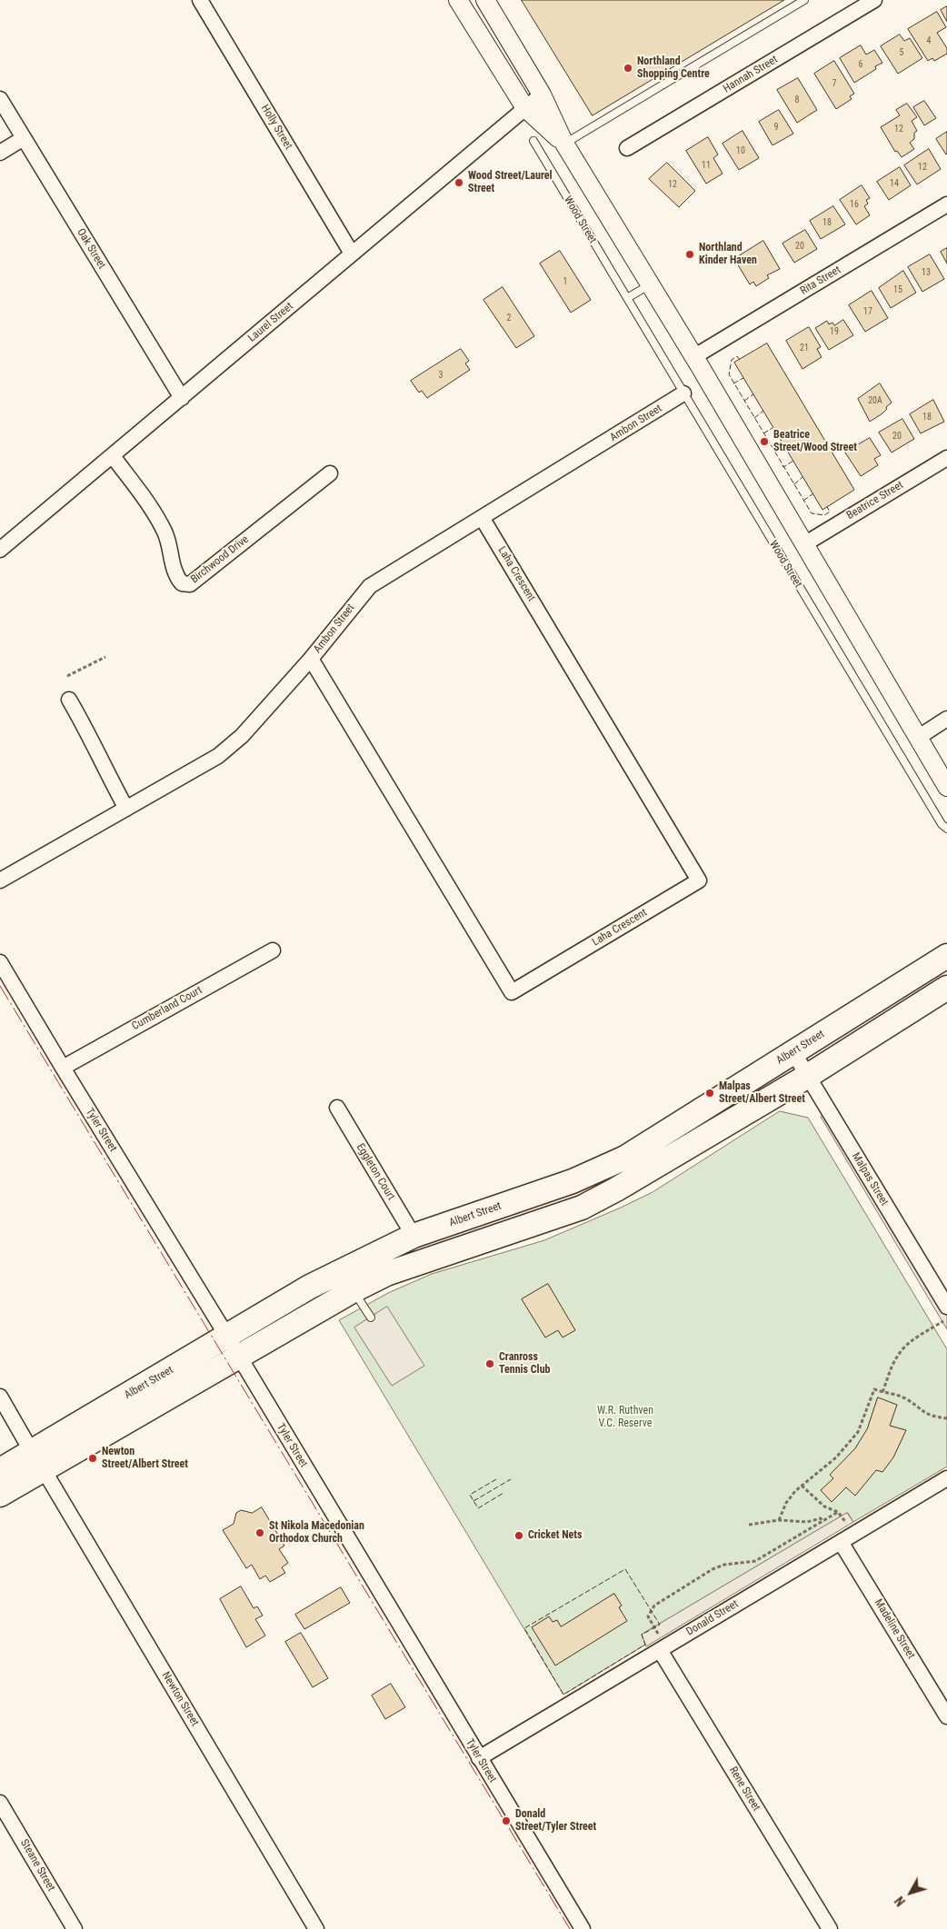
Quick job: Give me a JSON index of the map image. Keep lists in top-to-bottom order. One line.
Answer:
{"streets":{"highway":["Albert Street"],"street":["Hannah Street","Holly Street","Oak Street","Rita Street","Laurel Street","Ambon Street","Beatrice Street","Birchwood Drive","Laha Crescent","Cumberland Court","Tyler Street","Eggleton Court","Malpas Street","Donald Street","Madeline Street","Newton Street","Rene Street","Steane Street"],"lane":["Wood Street"]},"crossings":[["Holly Street","Laurel Street"],["Wood Street","Ambon Street"],["Oak Street","Laurel Street"],["Laurel Street","Birchwood Drive"],["Ambon Street","Laha Crescent"],["Cumberland Court","Tyler Street"],["Albert Street","Tyler Street"],["Albert Street","Eggleton Court"],["Albert Street","Malpas Street"],["Albert Street","Newton Street"],["Tyler Street","Donald Street"],["Donald Street","Madeline Street"],["Donald Street","Rene Street"]],"parks":["W.R. Ruthven V.C. Reserve"],"places":["Northland Shopping Centre","Wood Street/Laurel Street","Northland Kinder Haven","Beatrice Street/Wood Street","Malpas Street/Albert Street","Cranross Tennis Club","Newton Street/Albert Street","St Nikola Macedonian Orthodox Church","Cricket Nets","Donald Street/Tyler Street"],"house_numbers":["4","5","6","7","8","9","12","10","11","12","14","12","16","18","20","13","1","15","17","2","19","21","3","20A","18","20"],"north":"bottom left"}
